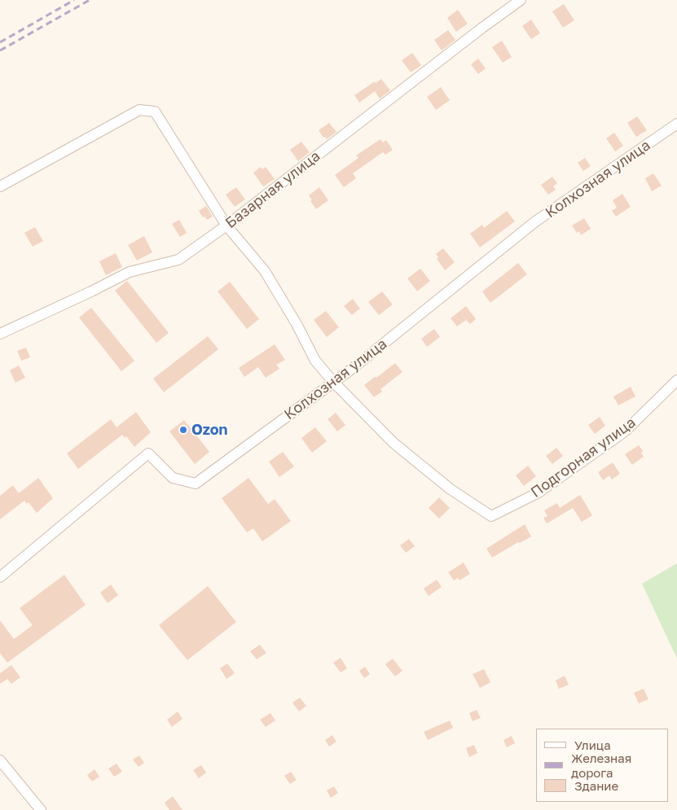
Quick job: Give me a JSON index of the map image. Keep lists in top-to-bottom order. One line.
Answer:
{"streets":{"street":["Колхозная улица","Базарная улица","Подгорная улица"]},"crossings":[["Колхозная улица","Подгорная улица"]],"places":["Ozon"],"legend":["Улица","Железная дорога","Здание"]}
